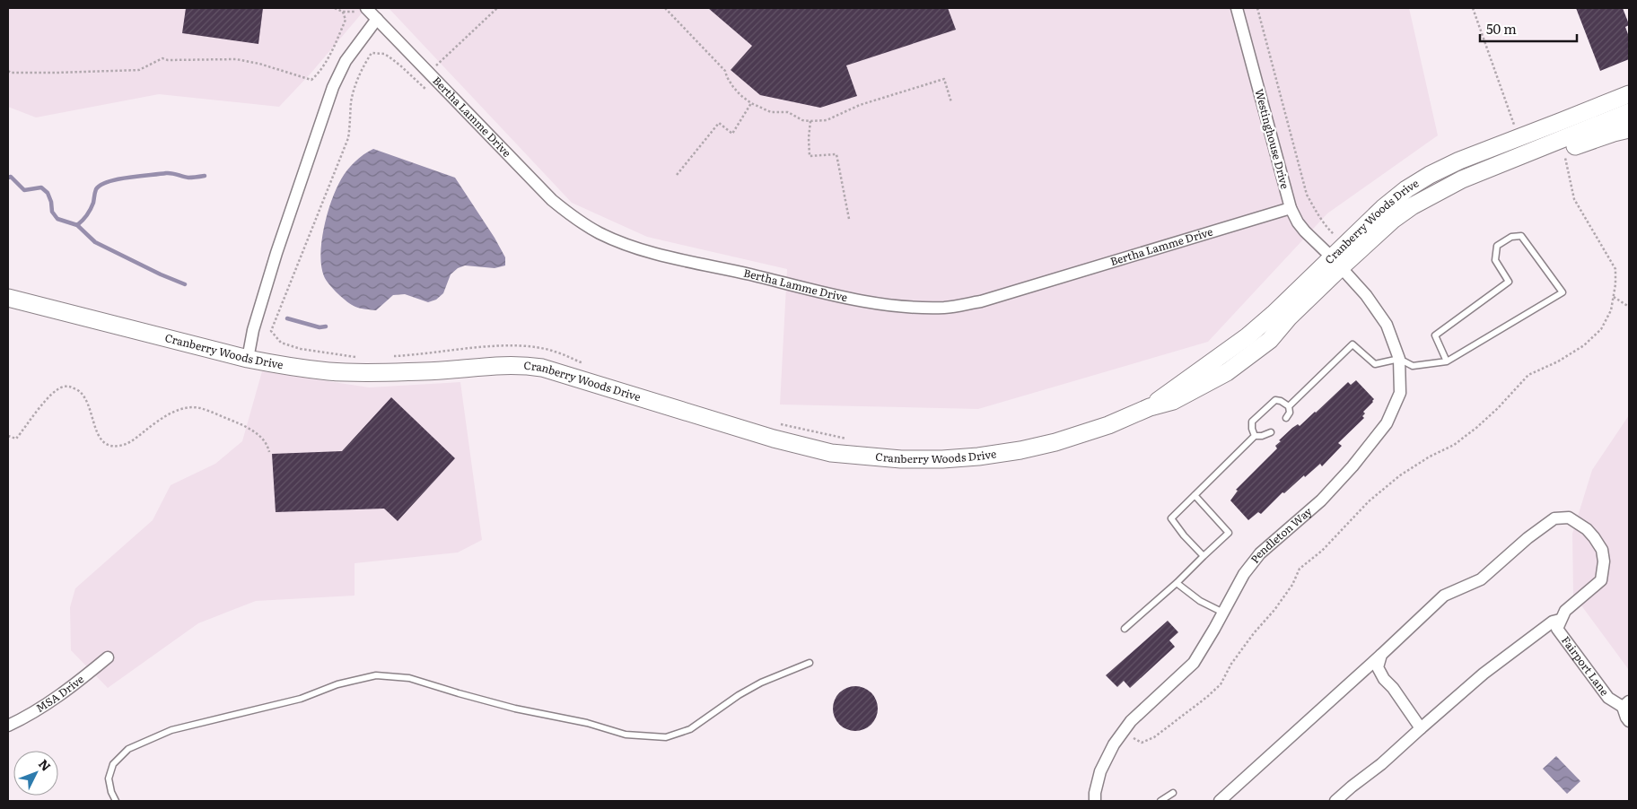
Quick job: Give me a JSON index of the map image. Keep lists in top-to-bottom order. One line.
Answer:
{"streets":{"street":["Bertha Lamme Drive","Westinghouse Drive","Cranberry Woods Drive","Pendleton Way","Fairport Lane","MSA Drive"]},"crossings":[["Bertha Lamme Drive","Westinghouse Drive"],["Westinghouse Drive","Cranberry Woods Drive"],["Westinghouse Drive","Pendleton Way"],["Cranberry Woods Drive","Pendleton Way"]],"scale_bar":"50 m","north":"top right"}
